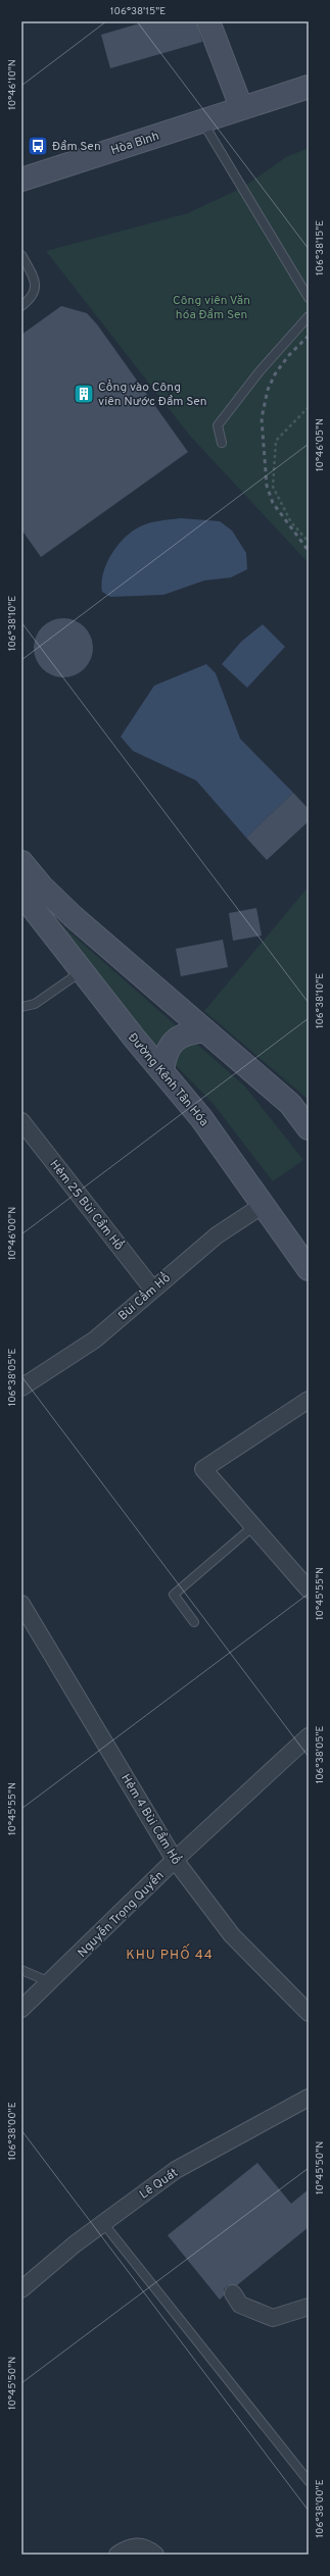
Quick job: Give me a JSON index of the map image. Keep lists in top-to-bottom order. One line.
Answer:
{"streets":{"street":["Hòa Bình","Đường Kênh Tân Hóa","Hẻm 25 Bùi Cầm Hổ","Bùi Cẩm Hổ","Hẻm 4 Bùi Cầm Hổ","Nguyễn Trọng Quyền","Lê Quát"]},"crossings":[["Đường Kênh Tân Hóa","Bùi Cẩm Hổ"],["Hẻm 25 Bùi Cầm Hổ","Bùi Cẩm Hổ"],["Hẻm 4 Bùi Cầm Hổ","Nguyễn Trọng Quyền"]],"districts":["KHU PHỐ 44"],"parks":["Công viên Văn hóa Đầm Sen"],"places":{"bus stop":["Đầm Sen"],"building":["Cổng vào Công viên Nước Đầm Sen"]},"coordinates":["106°38'15\"E","10°46'10\"N","10°46'05\"N","106°38'10\"E","10°46'00\"N","106°38'05\"E","10°45'55\"N","106°38'00\"E","10°45'50\"N"]}
